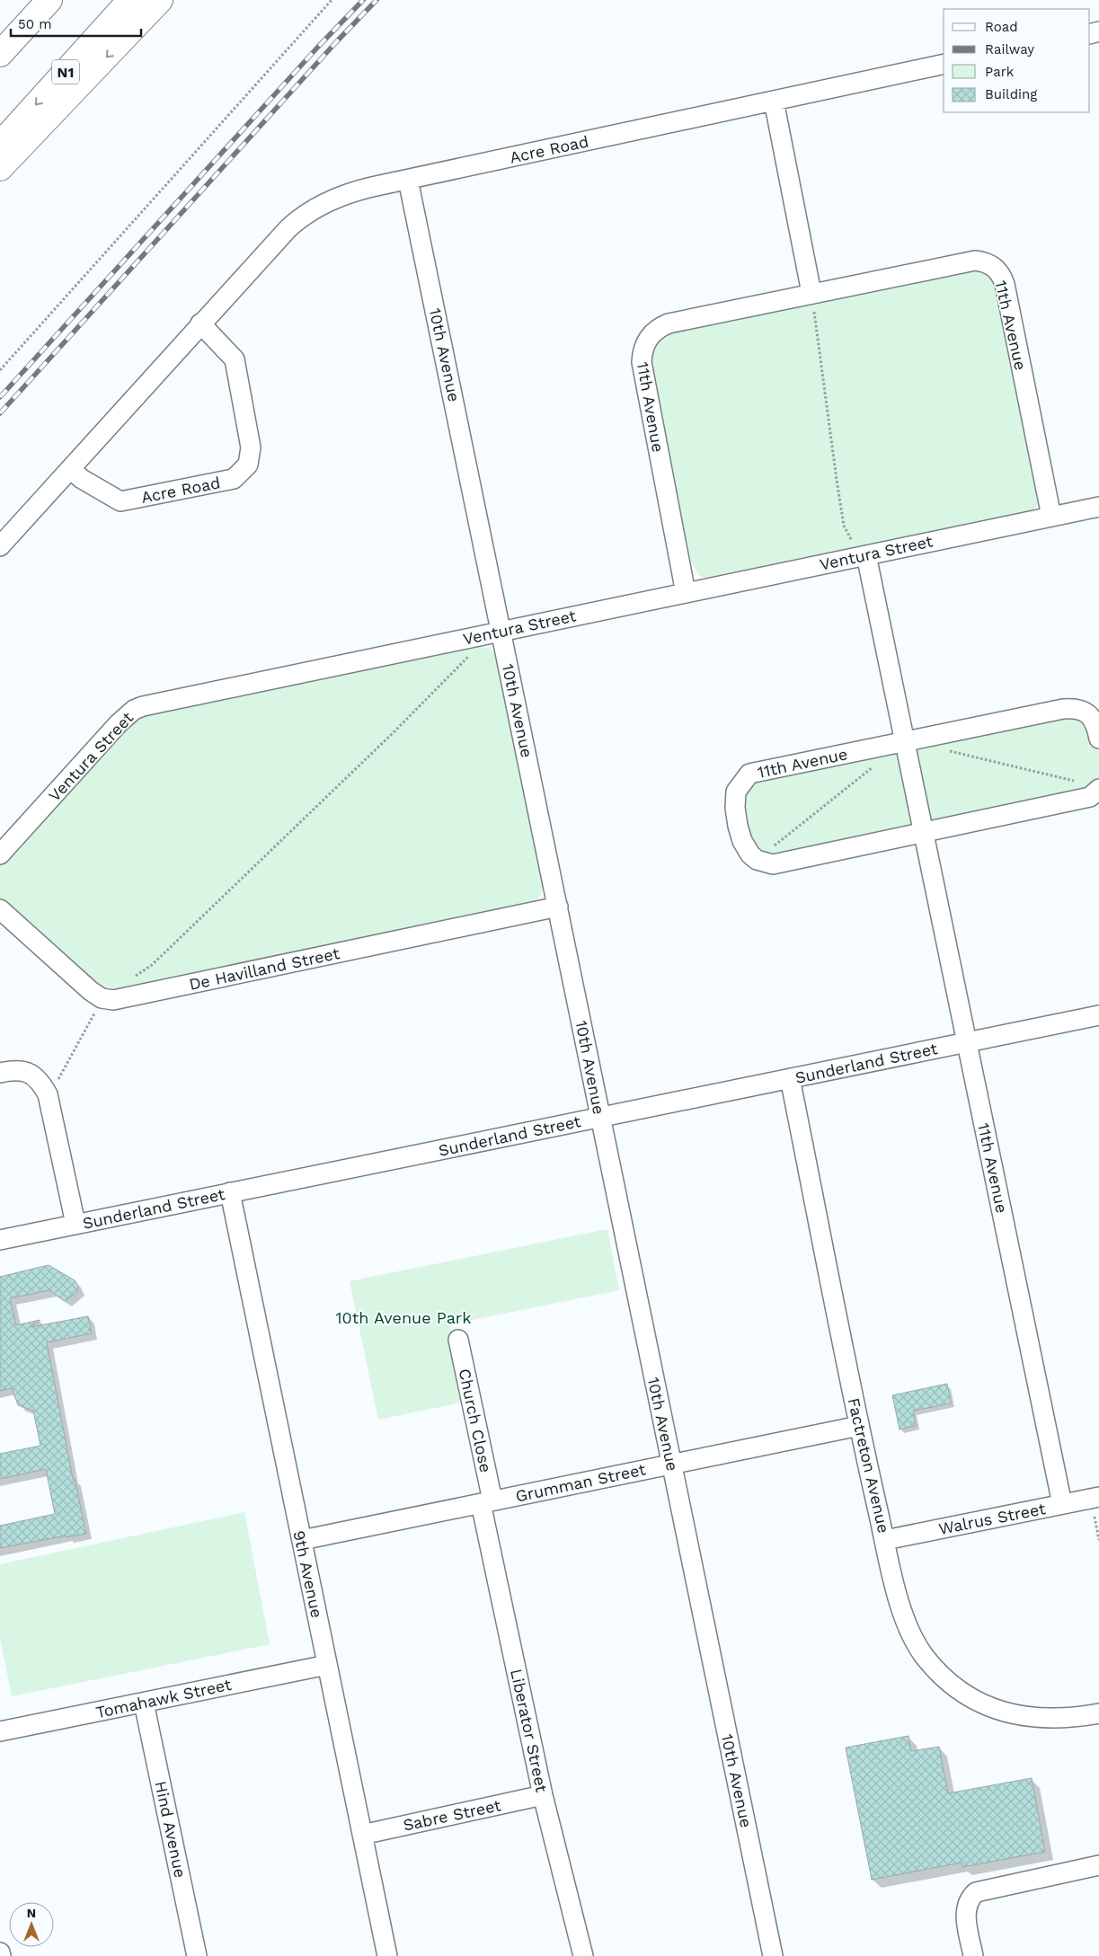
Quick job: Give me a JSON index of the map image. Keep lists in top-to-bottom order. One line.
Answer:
{"streets":{"highway":["N1"],"street":["Acre Road","11th Avenue","10th Avenue","Ventura Street","De Havilland Street","Sunderland Street","Church Close","Factreton Avenue","Grumman Street","Walrus Street","9th Avenue","Tomahawk Street","Liberator Street","Sabre Street","Hind Avenue"]},"crossings":[["Acre Road","10th Avenue"],["11th Avenue","Ventura Street"],["11th Avenue","Sunderland Street"],["11th Avenue","Walrus Street"],["10th Avenue","Ventura Street"],["10th Avenue","De Havilland Street"],["10th Avenue","Sunderland Street"],["10th Avenue","Grumman Street"],["Sunderland Street","Factreton Avenue"],["Sunderland Street","9th Avenue"],["Church Close","Grumman Street"],["Church Close","Liberator Street"],["Factreton Avenue","Grumman Street"],["Factreton Avenue","Walrus Street"],["Grumman Street","9th Avenue"],["Grumman Street","Liberator Street"],["9th Avenue","Tomahawk Street"],["9th Avenue","Sabre Street"],["Tomahawk Street","Hind Avenue"],["Liberator Street","Sabre Street"]],"parks":["10th Avenue Park"],"legend":["Road","Railway","Park","Building"],"scale_bar":"50 m","north":"top"}
